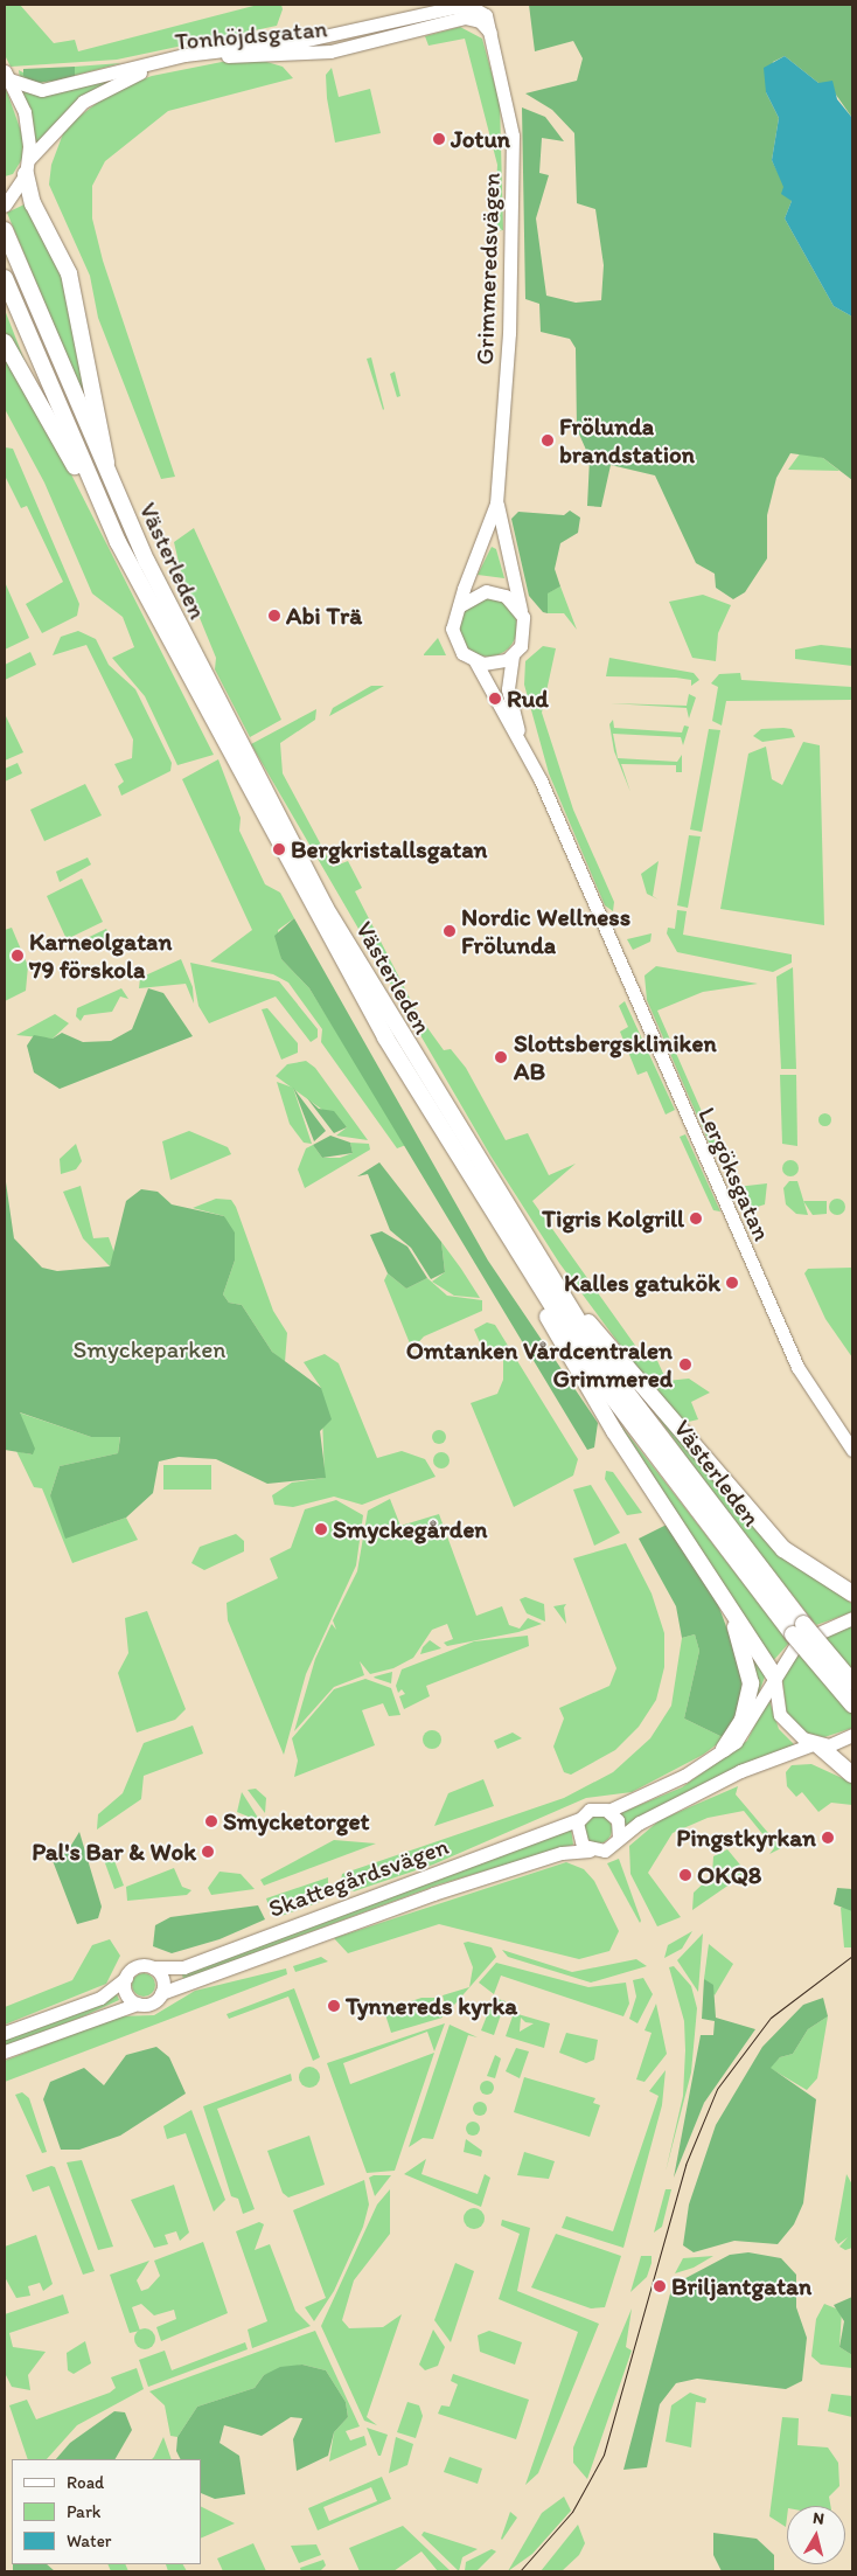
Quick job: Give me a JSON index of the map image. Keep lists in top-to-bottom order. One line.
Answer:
{"streets":{"highway":["Västerleden"],"street":["Tonhöjdsgatan","Grimmeredsvägen","Lergöksgatan","Skattegårdsvägen"]},"crossings":[["Tonhöjdsgatan","Grimmeredsvägen"],["Grimmeredsvägen","Lergöksgatan"]],"parks":["Smyckeparken"],"places":["Jotun","Frölunda brandstation","Abi Trä","Rud","Bergkristallsgatan","Nordic Wellness Frölunda","Karneolgatan 79 förskola","Slottsbergskliniken AB","Tigris Kolgrill","Kalles gatukök","Omtanken Vårdcentralen Grimmered","Smyckegården","Smycketorget","Pingstkyrkan","Pal's Bar & Wok","OKQ8","Tynnereds kyrka","Briljantgatan"],"legend":["Road","Park","Water"],"north":"top"}
